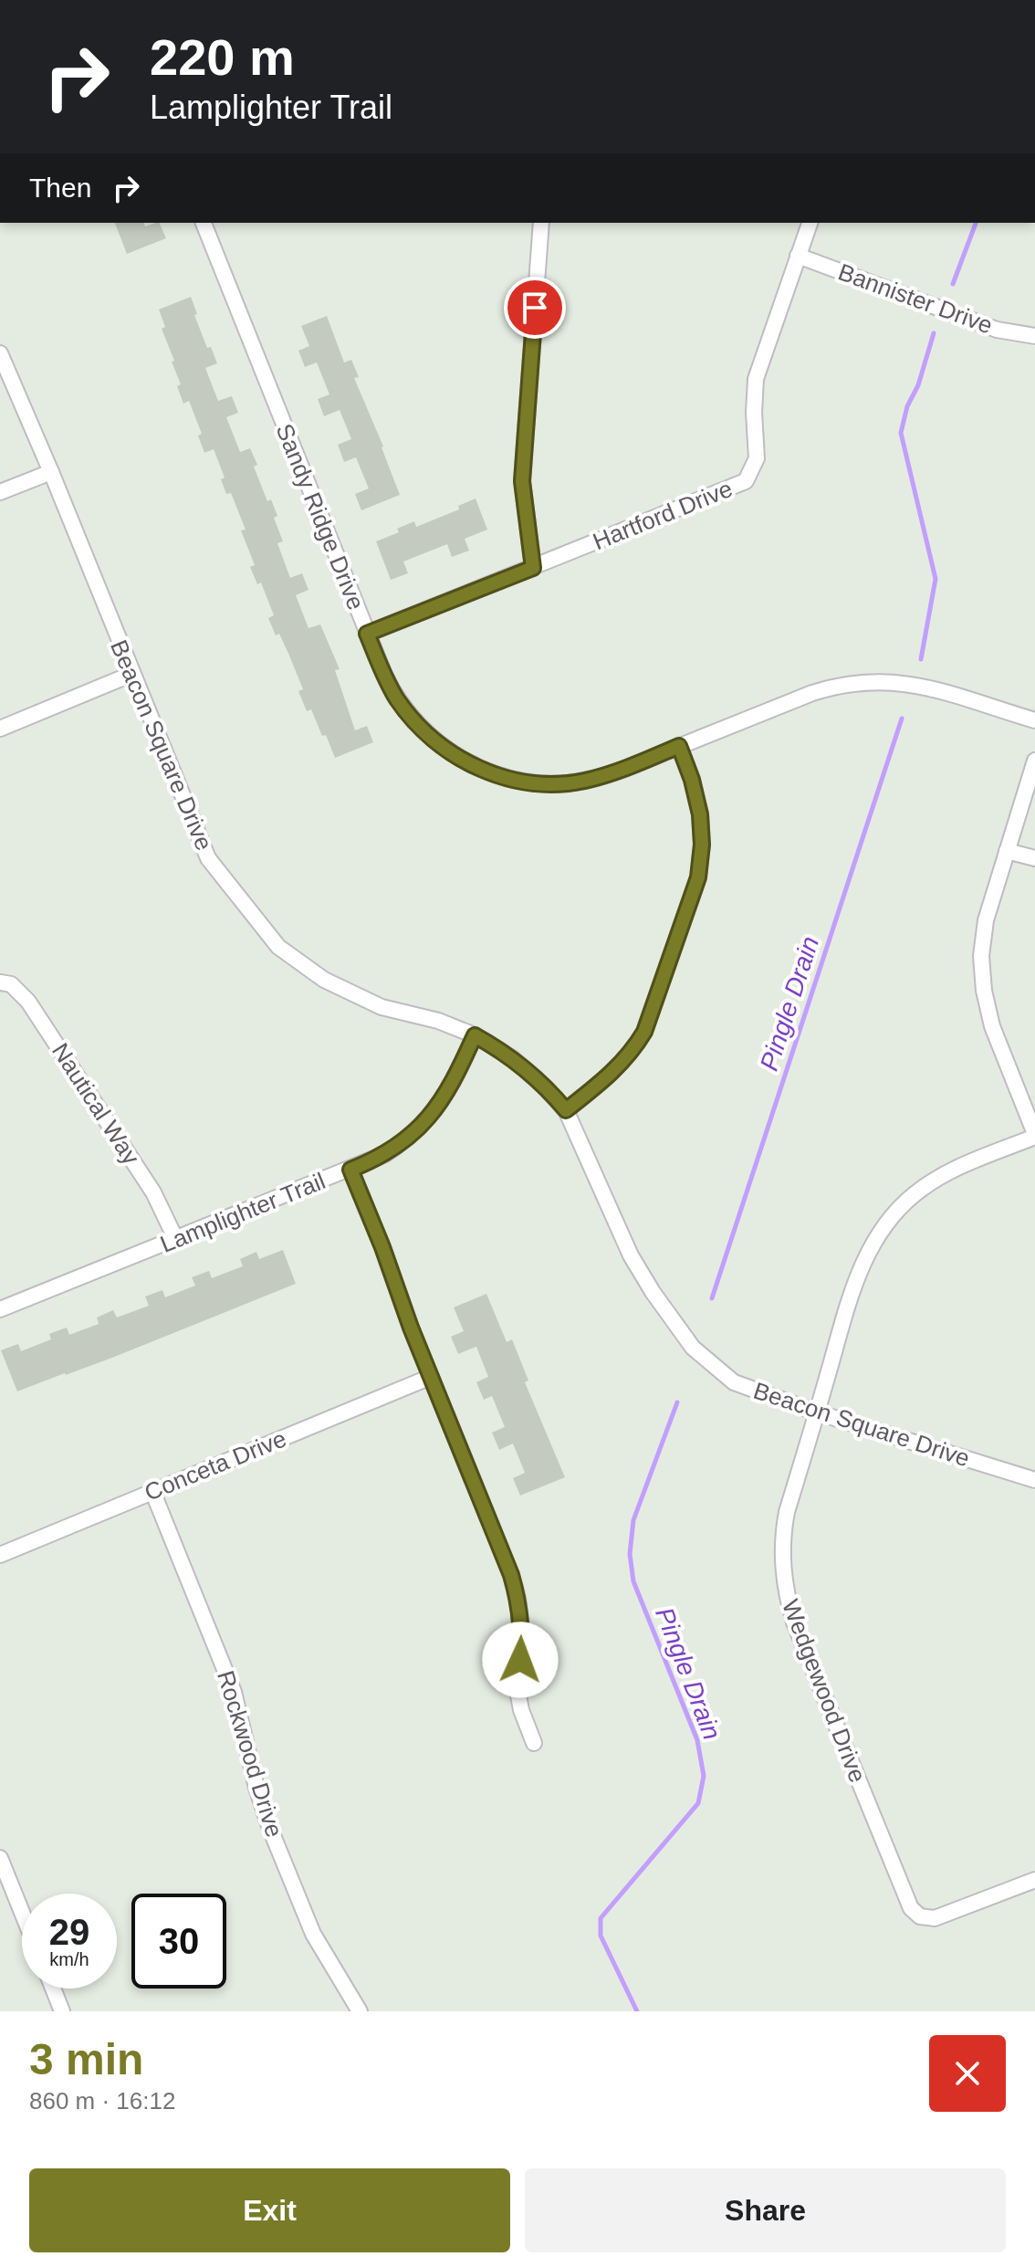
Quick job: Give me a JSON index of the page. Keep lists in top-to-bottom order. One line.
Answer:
{"streets":{"street":["Bannister Drive","Hartford Drive","Sandy Ridge Drive","Beacon Square Drive","Nautical Way","Lamplighter Trail","Conceta Drive","Wedgewood Drive","Rockwood Drive"]},"crossings":[["Bannister Drive","Hartford Drive"],["Hartford Drive","Sandy Ridge Drive"],["Beacon Square Drive","Lamplighter Trail"],["Beacon Square Drive","Wedgewood Drive"],["Nautical Way","Lamplighter Trail"],["Conceta Drive","Rockwood Drive"]],"water":["Pingle Drain"],"page":{"turn":["220 m","Lamplighter Trail"],"then":"Then","speed":"29 km/h","limit":"30","heading":["3 min","860 m · 16:12"],"buttons":["Exit","Share"]}}
